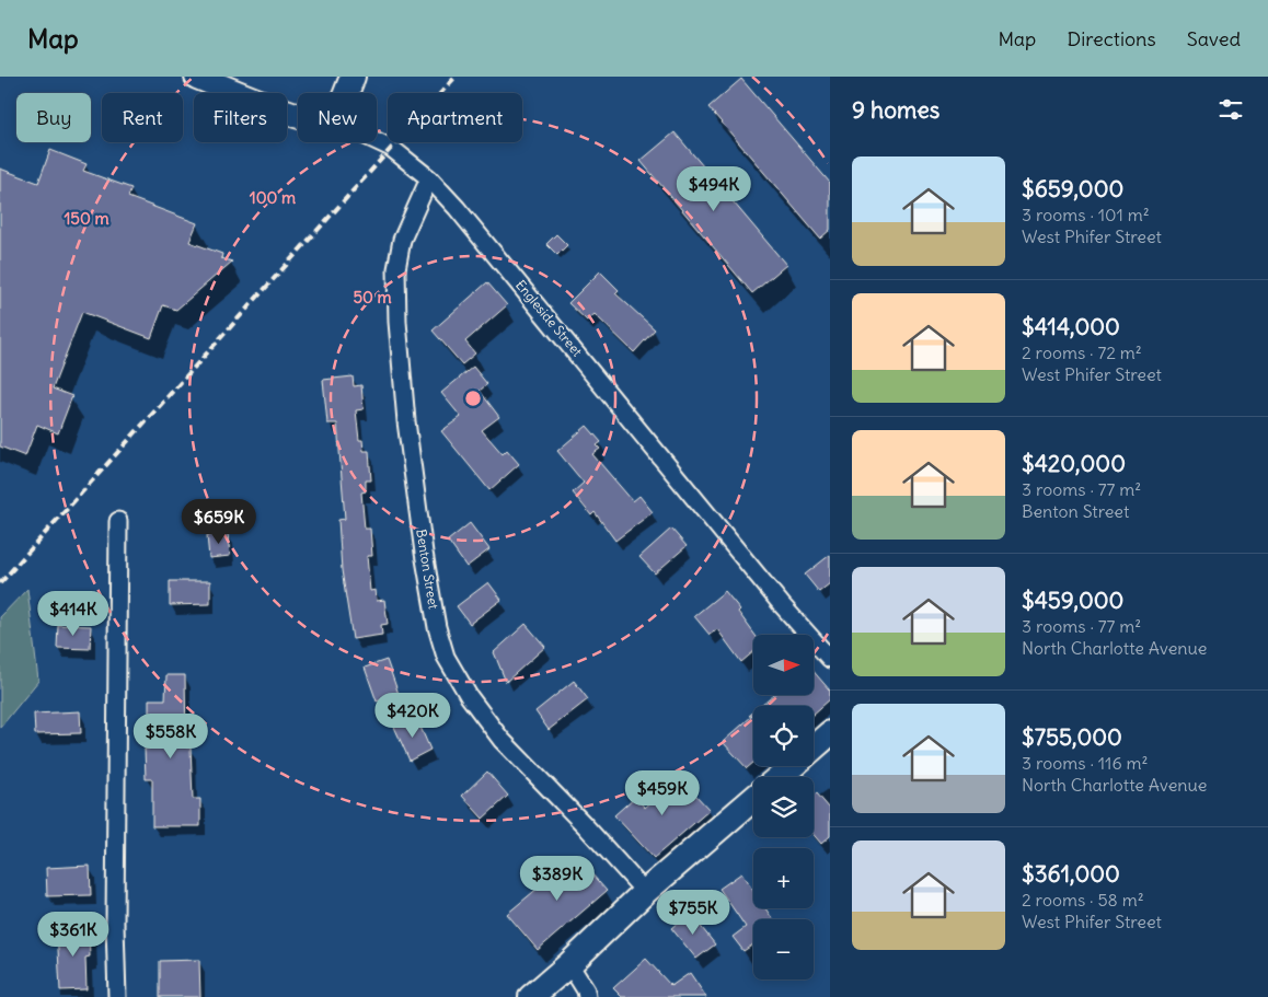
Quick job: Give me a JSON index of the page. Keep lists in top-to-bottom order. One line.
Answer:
{"streets":{"main road":["Engleside Street"],"street":["Benton Street"]},"crossings":[["Engleside Street","Benton Street"]],"north":"right","page":{"header":"Map","nav":["Map","Directions","Saved"],"heading":"9 homes","chip":["Buy","Rent","Filters","New","Apartment"],"list":[{"name":"$659,000","note":"3 rooms · 101 m² · West Phifer Street"},{"name":"$414,000","note":"2 rooms · 72 m² · West Phifer Street"},{"name":"$420,000","note":"3 rooms · 77 m² · Benton Street"},{"name":"$459,000","note":"3 rooms · 77 m² · North Charlotte Avenue"},{"name":"$755,000","note":"3 rooms · 116 m² · North Charlotte Avenue"},{"name":"$361,000","note":"2 rooms · 58 m² · West Phifer Street"}],"price":["$494K","$659K","$414K","$420K","$558K","$459K","$389K","$755K","$361K"],"map_buttons":["+","−"]},"rings":["100 m","150 m","50 m"]}
